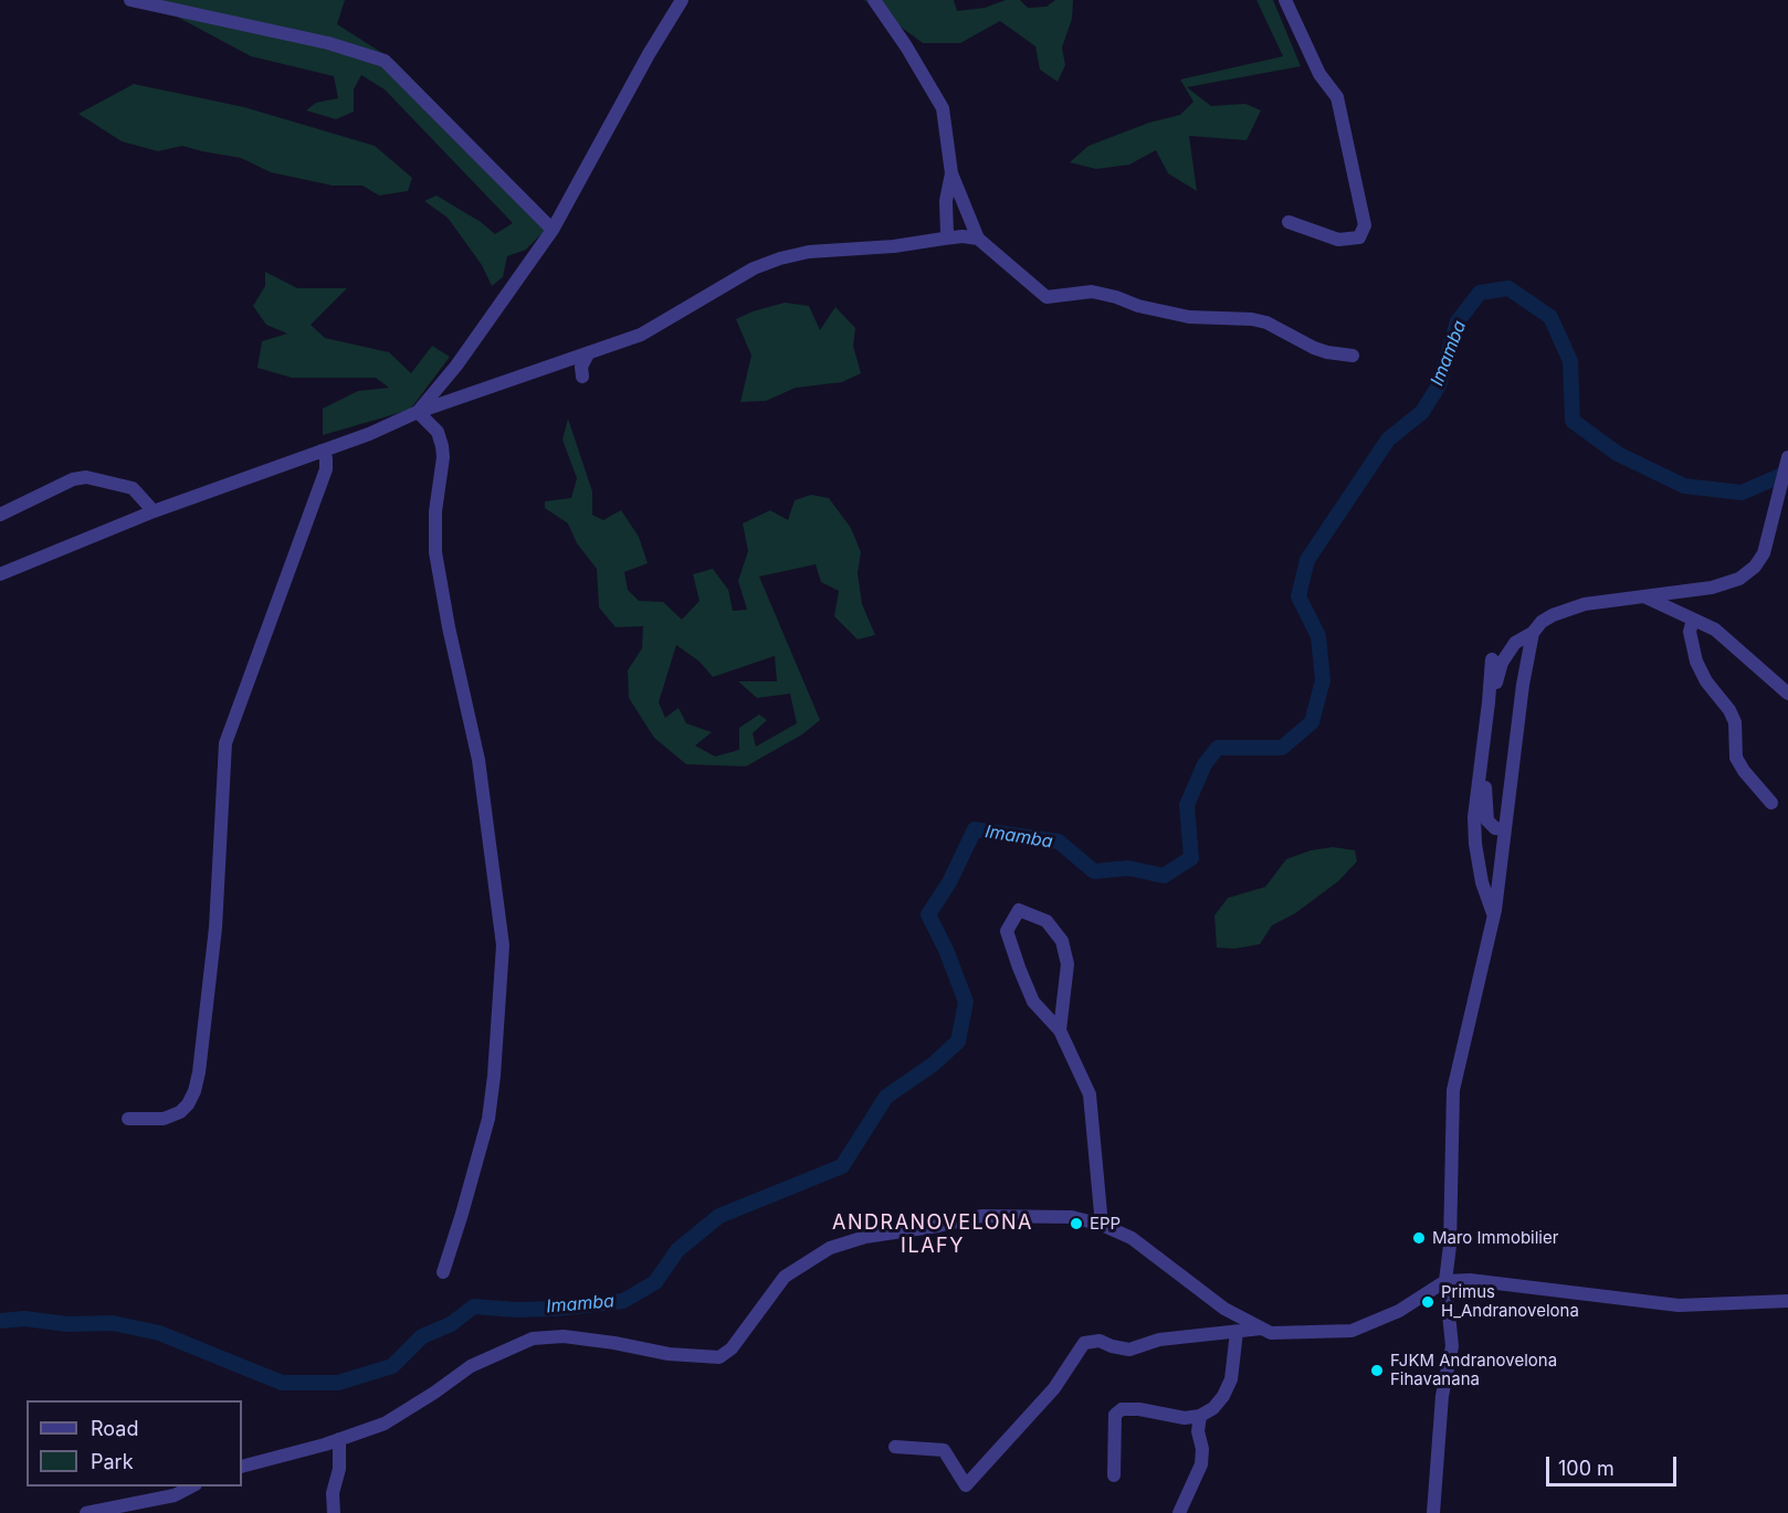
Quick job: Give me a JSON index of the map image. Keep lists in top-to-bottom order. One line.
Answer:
{"districts":["ANDRANOVELONA ILAFY"],"water":["Imamba"],"places":["EPP","Maro Immobilier","Primus H_Andranovelona","FJKM Andranovelona Fihavanana"],"legend":["Road","Park"],"scale_bar":"100 m"}
